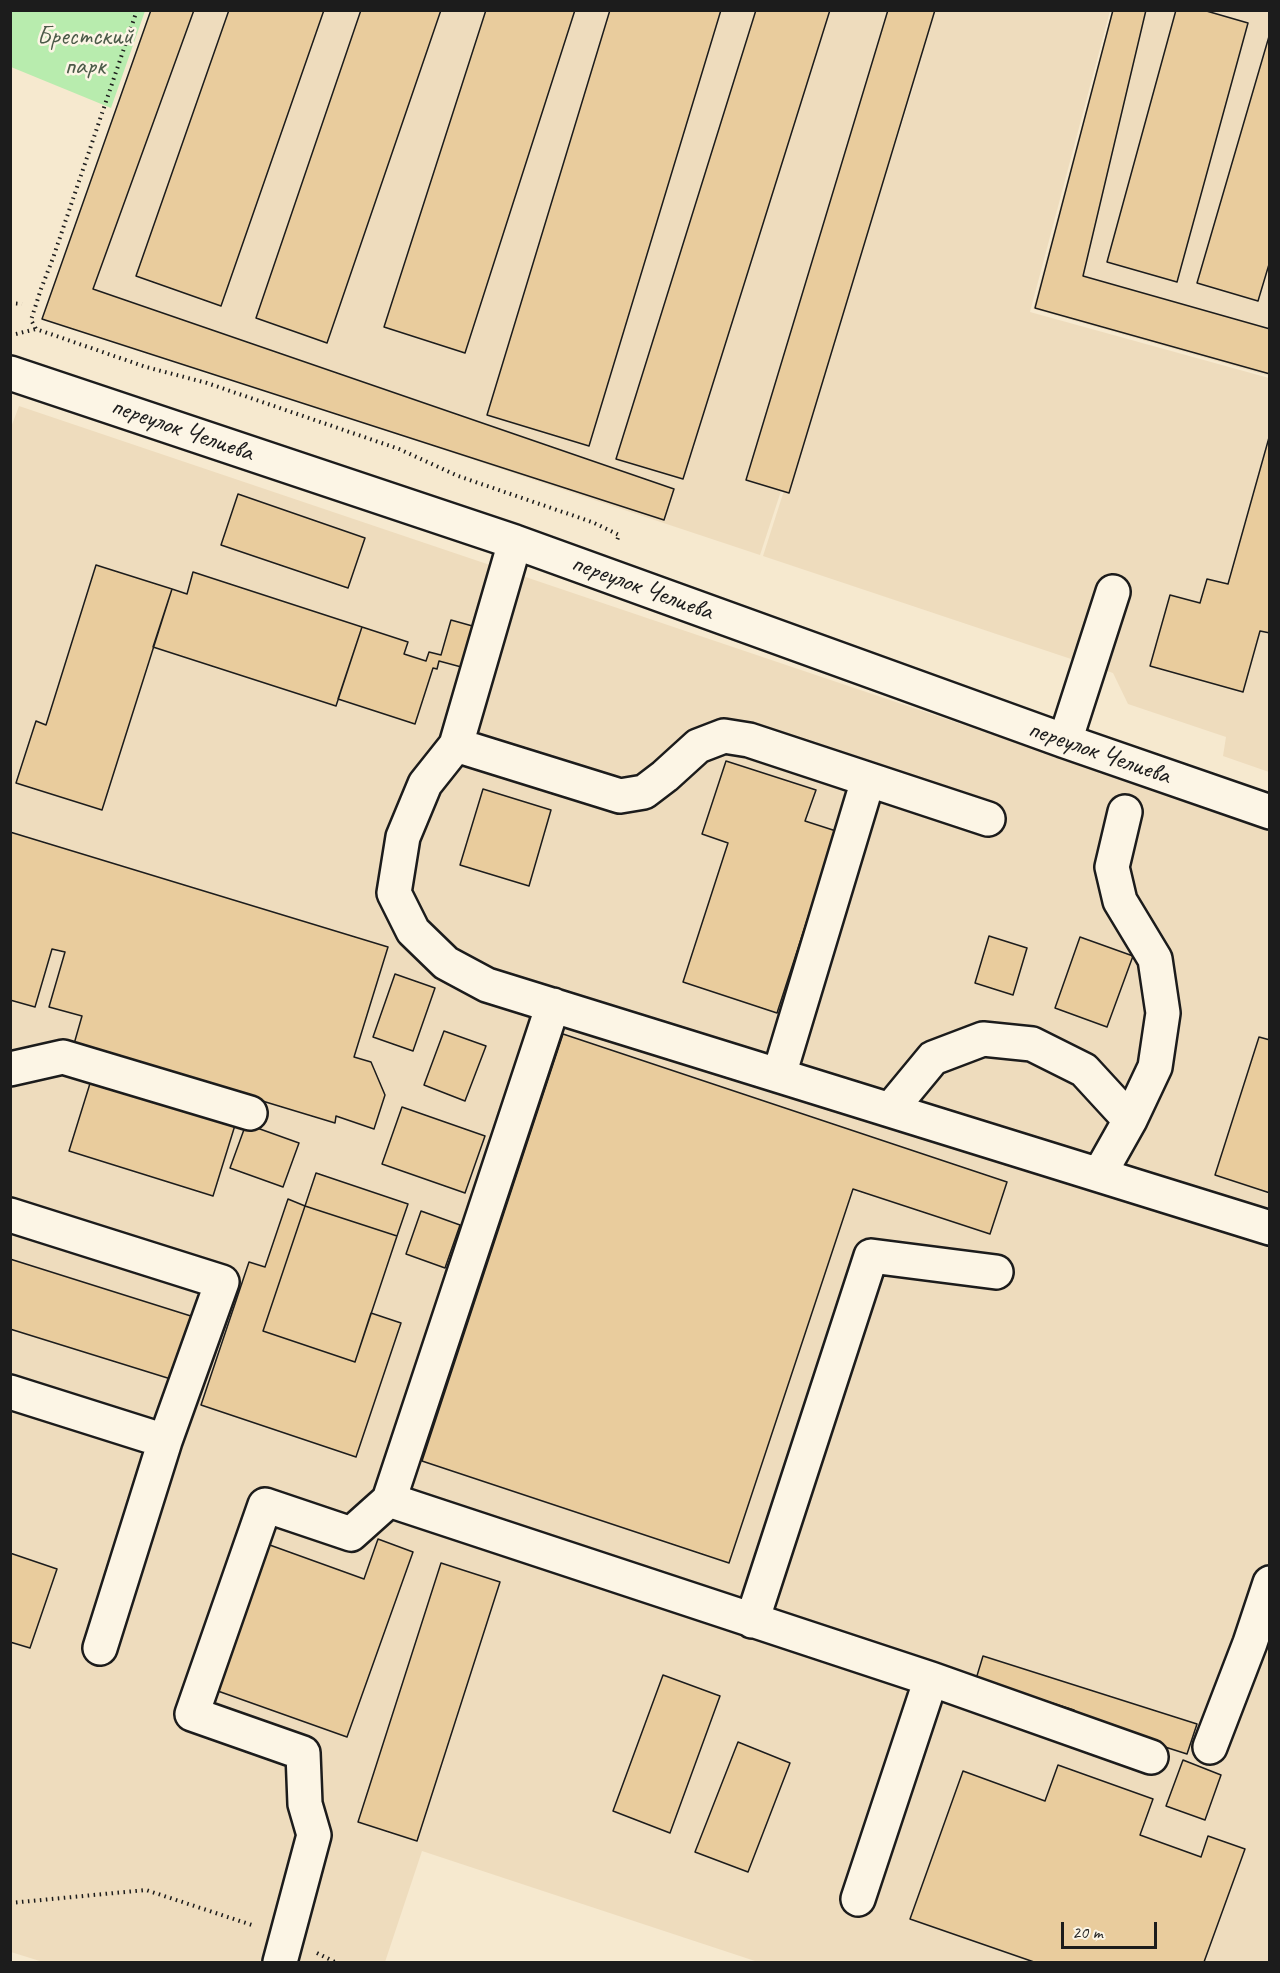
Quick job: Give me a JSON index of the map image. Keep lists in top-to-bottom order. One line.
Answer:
{"streets":{"street":["переулок Челиева"]},"parks":["Брестский парк"],"scale_bar":"20 m"}
